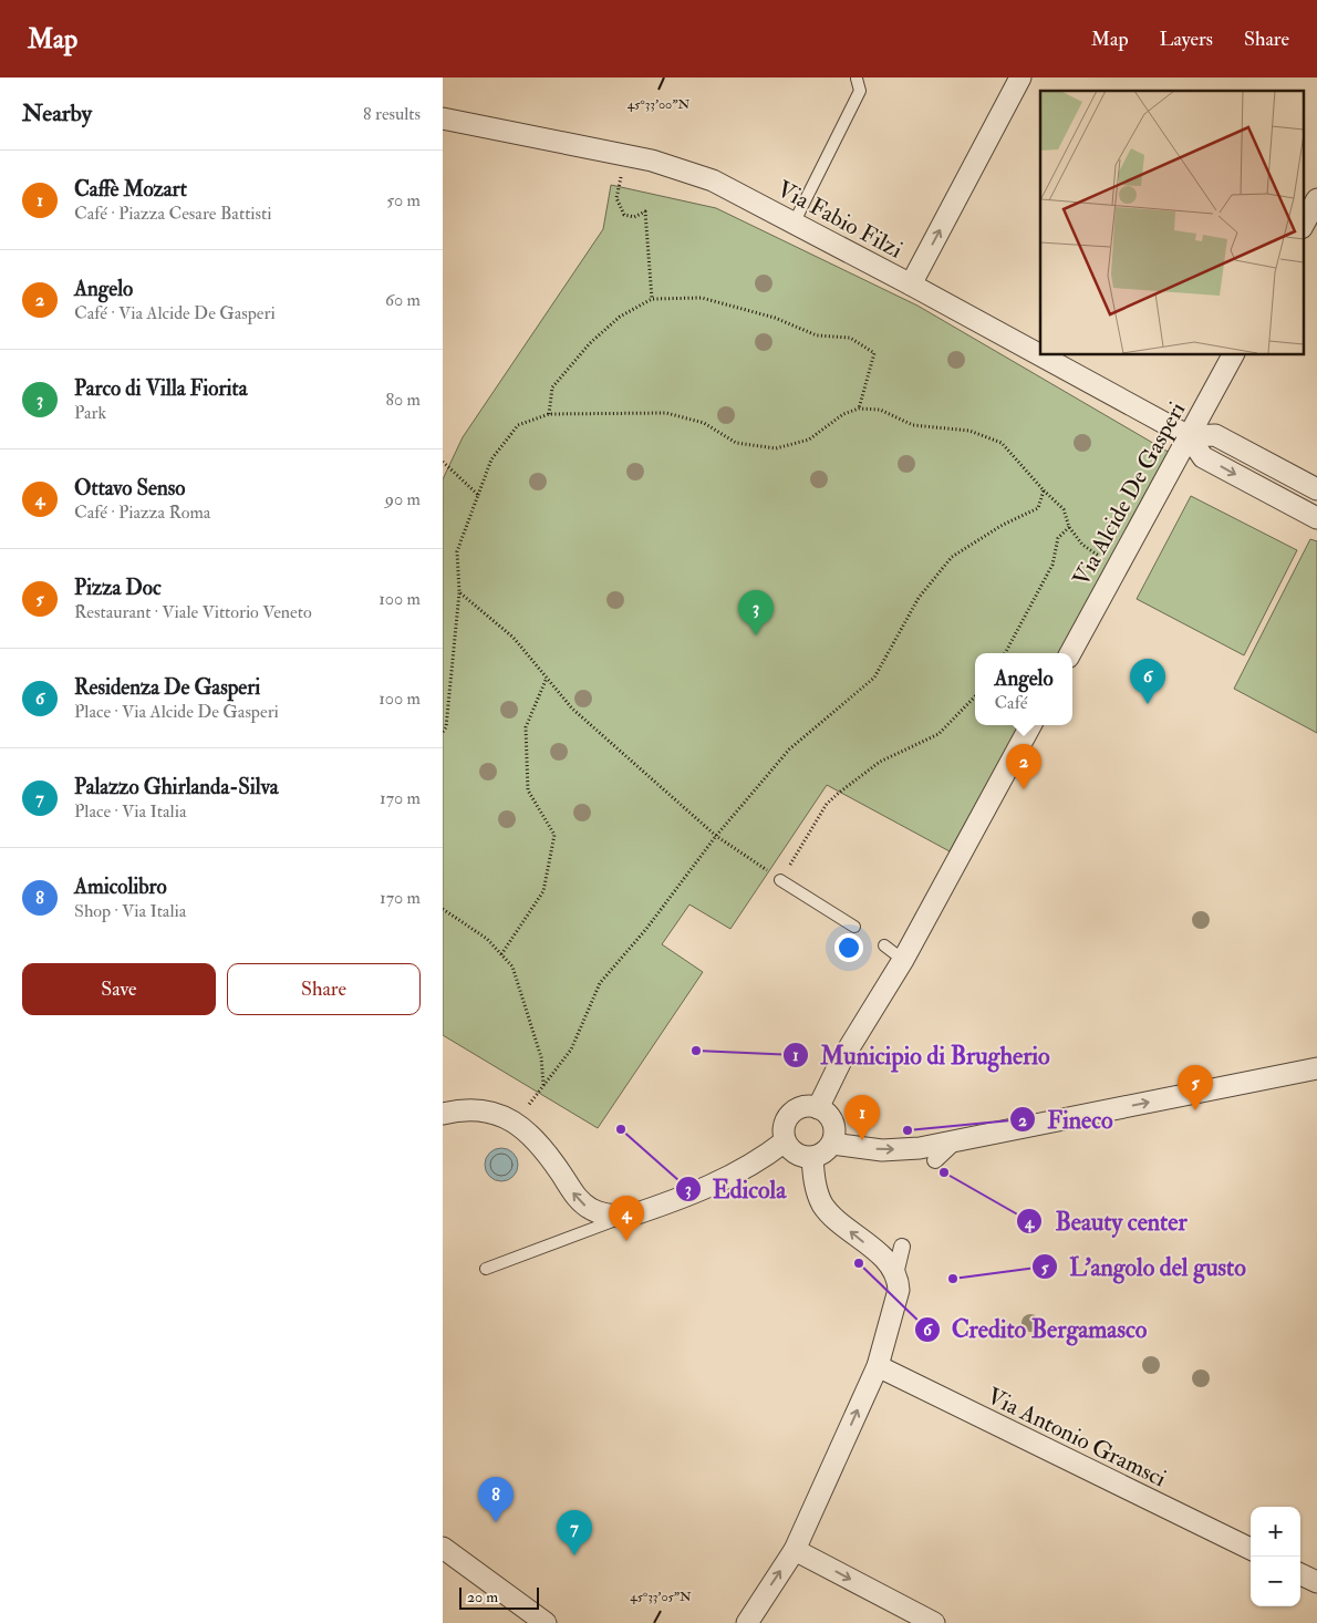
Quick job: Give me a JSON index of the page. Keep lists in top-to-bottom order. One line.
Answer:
{"streets":{"street":["Via Fabio Filzi","Via Alcide De Gasperi","Via Antonio Gramsci"]},"crossings":[["Via Fabio Filzi","Via Alcide De Gasperi"]],"places":["Municipio di Brugherio","Edicola","Fineco","Beauty center","Credito Bergamasco","L'angolo del gusto"],"scale_bar":"20 m","page":{"header":"Map","nav":["Map","Layers","Share"],"heading":["Nearby","8 results"],"list":[{"mark":"1","name":"Caffè Mozart","note":"Café · Piazza Cesare Battisti","value":"50 m"},{"mark":"2","name":"Angelo","note":"Café · Via Alcide De Gasperi","value":"60 m"},{"mark":"3","name":"Parco di Villa Fiorita","note":"Park","value":"80 m"},{"mark":"4","name":"Ottavo Senso","note":"Café · Piazza Roma","value":"90 m"},{"mark":"5","name":"Pizza Doc","note":"Restaurant · Viale Vittorio Veneto","value":"100 m"},{"mark":"6","name":"Residenza De Gasperi","note":"Place · Via Alcide De Gasperi","value":"100 m"},{"mark":"7","name":"Palazzo Ghirlanda-Silva","note":"Place · Via Italia","value":"170 m"},{"mark":"8","name":"Amicolibro","note":"Shop · Via Italia","value":"170 m"}],"pins":["3","6","2","5","1","4","8","7"],"popup":["Angelo","Café"],"buttons":["Save","Share"],"map_buttons":["+","−"],"scale":"20 m"},"coordinates":["45°33'00\"N","45°33'05\"N"]}
